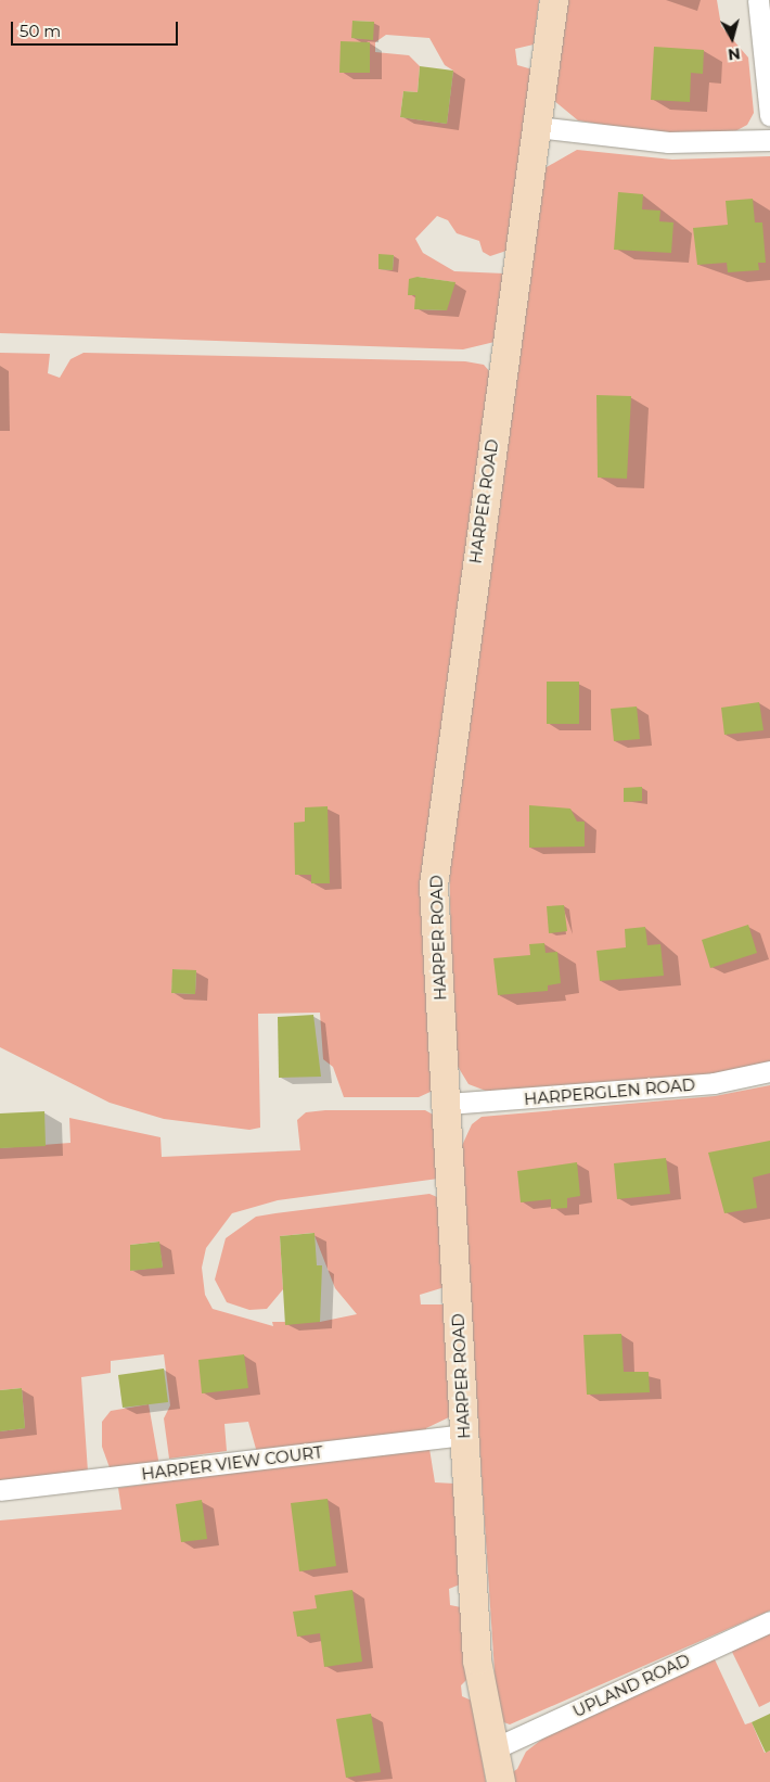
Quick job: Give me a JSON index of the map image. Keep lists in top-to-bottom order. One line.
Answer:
{"streets":{"main road":["HARPER ROAD"],"street":["HARPERGLEN ROAD","HARPER VIEW COURT","UPLAND ROAD"]},"crossings":[["HARPER ROAD","HARPERGLEN ROAD"],["HARPER ROAD","HARPER VIEW COURT"],["HARPER ROAD","UPLAND ROAD"]],"scale_bar":"50 m","north":"bottom"}
